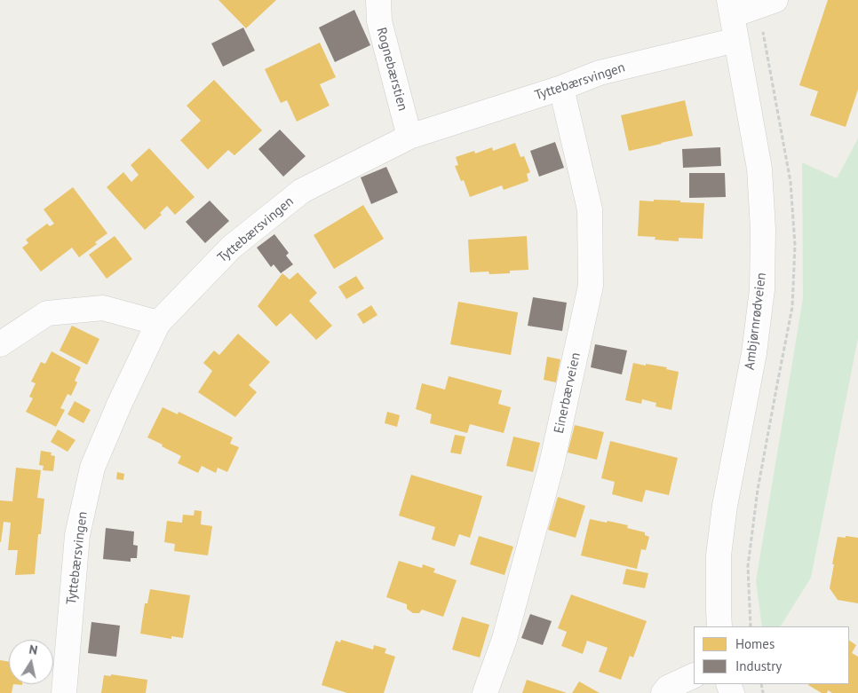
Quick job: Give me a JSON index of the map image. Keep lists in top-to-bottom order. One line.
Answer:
{"streets":{"street":["Rognebærstien","Tyttebærsvingen","Ambjørnrødveien","Einerbærveien"]},"crossings":[["Rognebærstien","Tyttebærsvingen"],["Tyttebærsvingen","Ambjørnrødveien"],["Tyttebærsvingen","Einerbærveien"]],"legend":["Homes","Industry"],"north":"top"}
